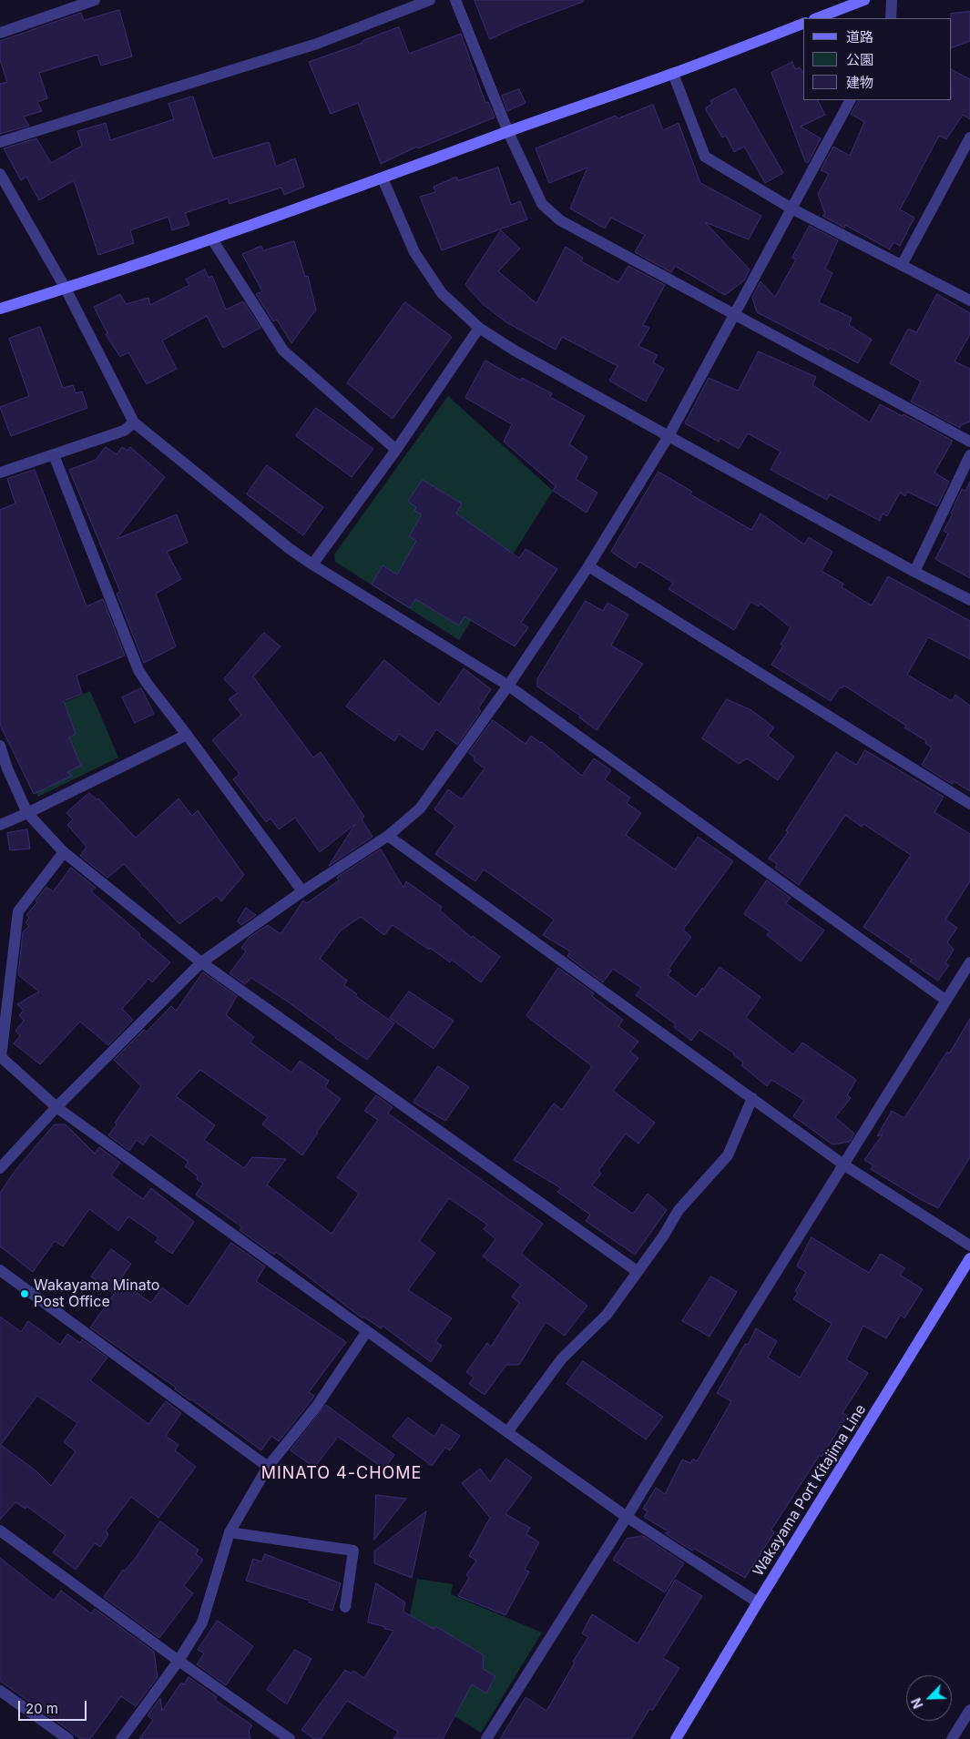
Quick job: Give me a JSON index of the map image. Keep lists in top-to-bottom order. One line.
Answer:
{"streets":{"street":["Wakayama Port Kitajima Line"]},"districts":["MINATO 4-CHOME"],"places":["Wakayama Minato Post Office"],"legend":["道路","公園","建物"],"scale_bar":"20 m","north":"bottom left"}
